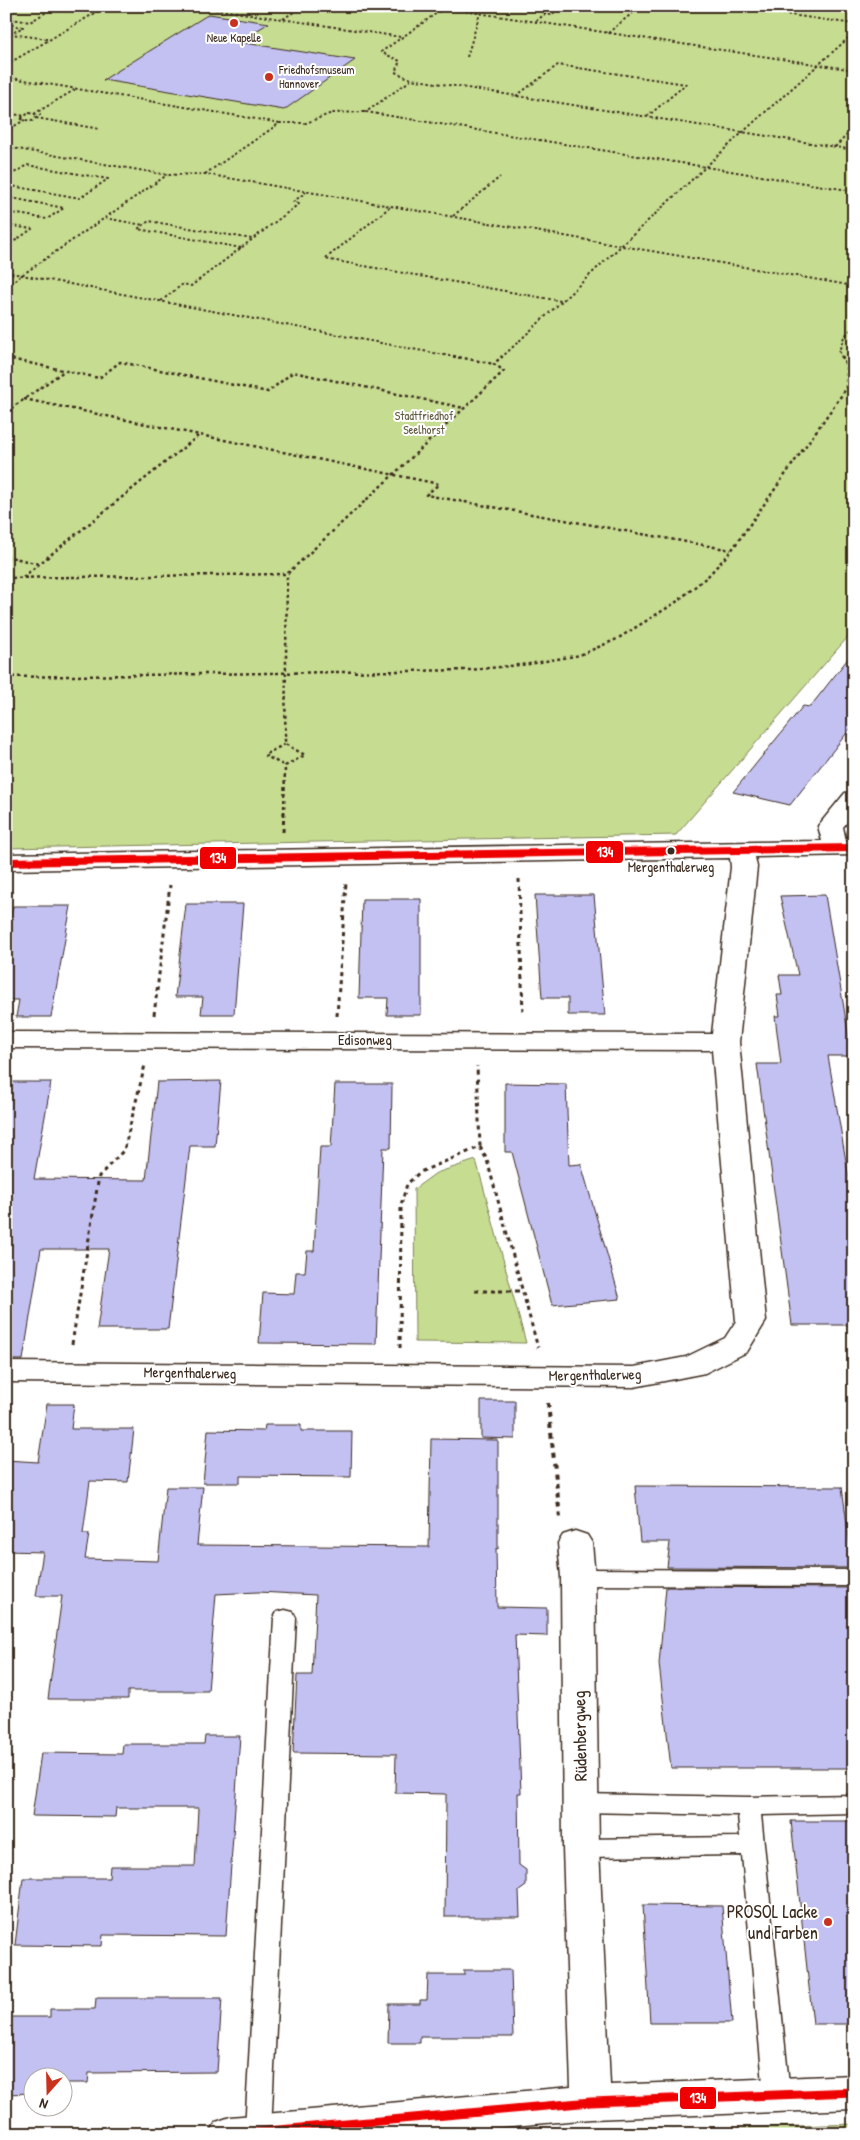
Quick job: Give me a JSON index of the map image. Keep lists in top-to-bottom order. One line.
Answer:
{"streets":{"street":["Edisonweg","Mergenthalerweg","Rüdenbergweg"]},"crossings":[["Edisonweg","Mergenthalerweg"]],"parks":["Stadtfriedhof Seelhorst"],"places":["Neue Kapelle","Friedhofsmuseum Hannover","Mergenthalerweg","PROSOL Lacke und Farben"],"lines":["transit line 134"],"north":"bottom"}
